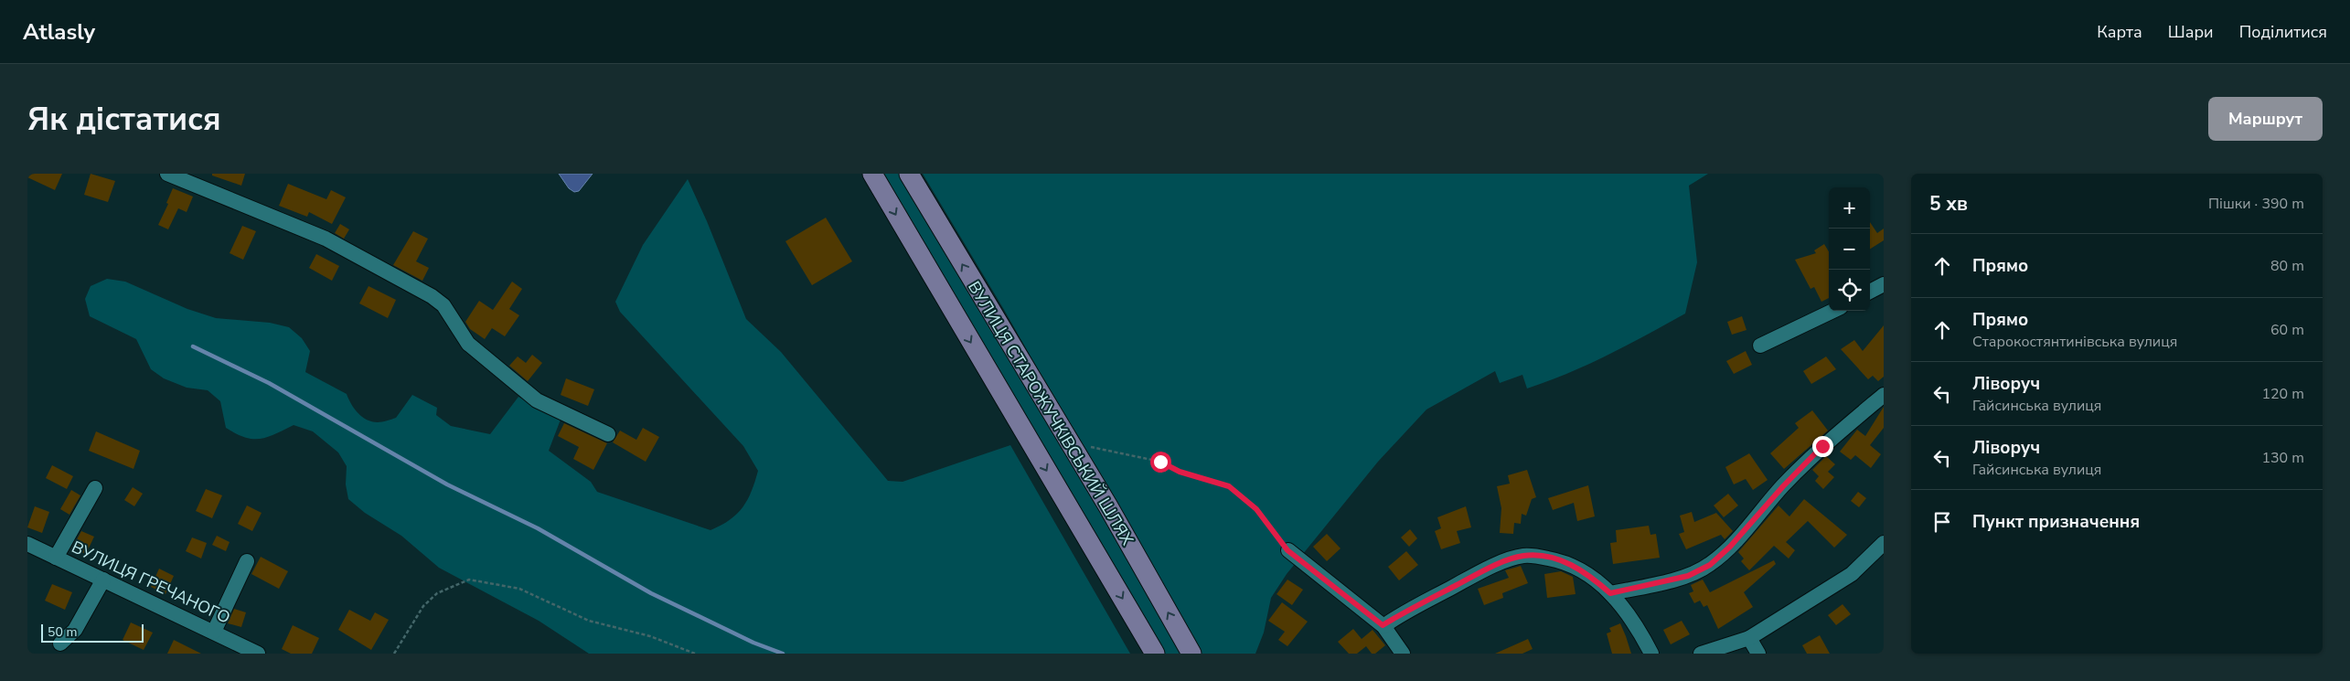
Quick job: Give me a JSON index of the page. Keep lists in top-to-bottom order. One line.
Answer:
{"streets":{"main road":["ВУЛИЦЯ СТАРОЖУЧКІВСЬКИЙ ШЛЯХ"],"street":["ВУЛИЦЯ ГРЕЧАНОГО"]},"scale_bar":"50 m","page":{"header":"Atlasly","nav":["Карта","Шари","Поділитися"],"buttons":"Маршрут","title":"Як дістатися","heading":["5 хв","Пішки · 390 m"],"map_buttons":["+","−"],"list":[["Прямо","80 m"],["Прямо","Старокостянтинівська вулиця","60 m"],["Ліворуч","Гайсинська вулиця","120 m"],["Ліворуч","Гайсинська вулиця","130 m"],"Пункт призначення"],"scale":"50 m"}}
